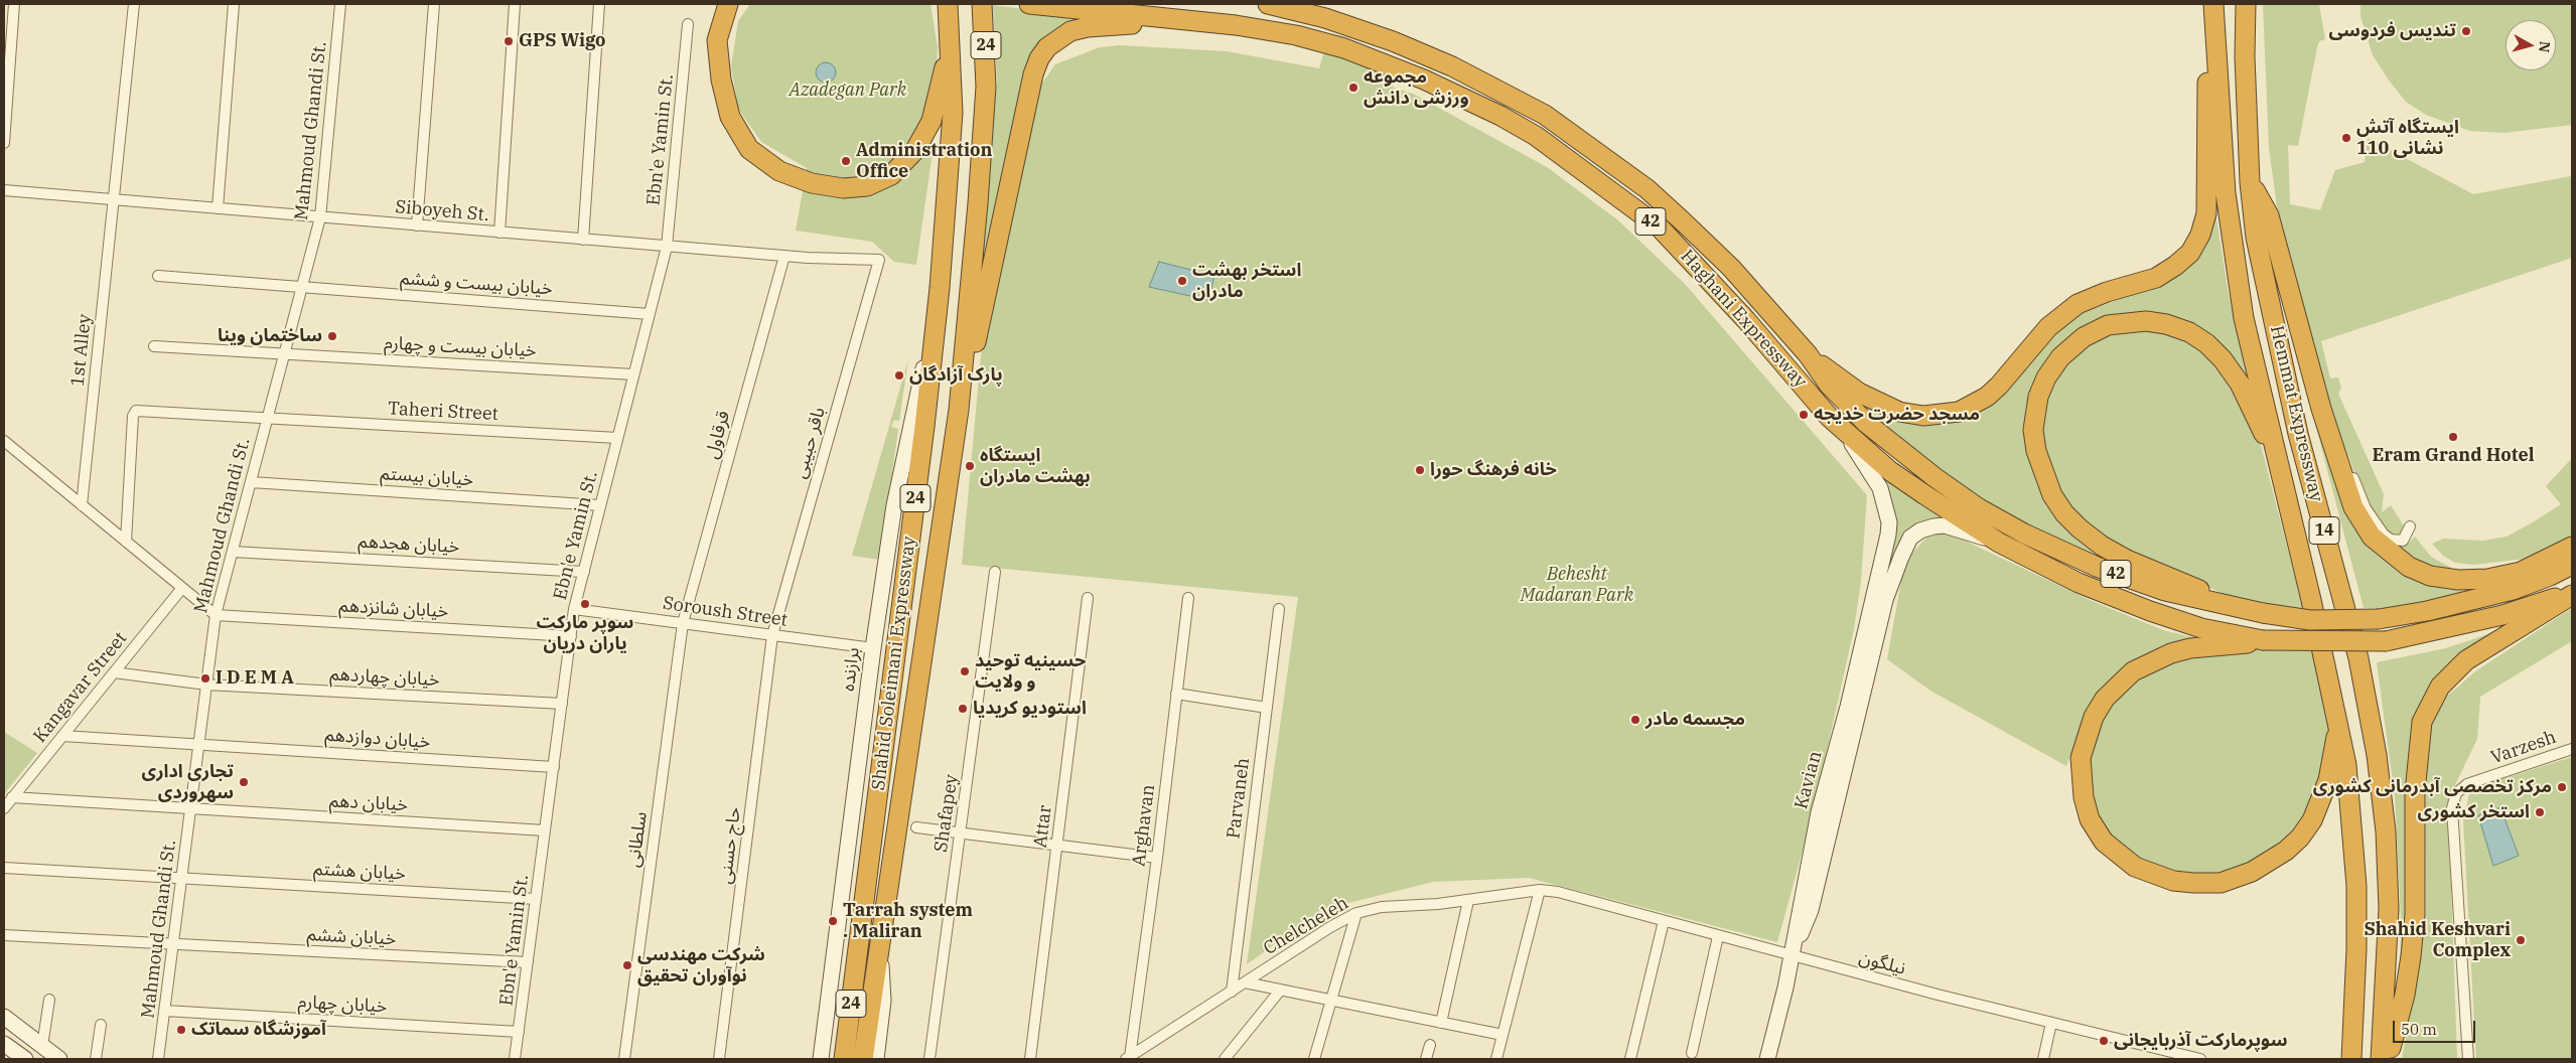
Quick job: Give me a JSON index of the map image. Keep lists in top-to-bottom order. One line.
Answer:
{"streets":{"highway":["24","42","Haghani Expressway","Hemmat Expressway","14","Shahid Soleimani Expressway"],"main road":["برازنده","Kavian"],"street":["Mahmoud Ghandi St.","Ebn'e Yamin St.","Siboyeh St.","خیابان بیست و ششم","خیابان بیست و چهارم","1st Alley","Taheri Street","قرقاول","باقر حبیبی","خیابان بیستم","خیابان هجدهم","خیابان شانزدهم","Soroush Street","خیابان چهاردهم","Kangavar Street","خیابان دوازدهم","Varzesh","Parvaneh","خیابان دهم","Shafapey","Arghavan","Attar","سلطانی","حاج حسنی","خیابان هشتم","Chelcheleh","خیابان ششم","نیلگون","خیابان چهارم"]},"crossings":[["24","Shahid Soleimani Expressway"],["Mahmoud Ghandi St.","Siboyeh St."],["Mahmoud Ghandi St.","خیابان بیست و ششم"],["Mahmoud Ghandi St.","خیابان بیست و چهارم"],["Mahmoud Ghandi St.","Taheri Street"],["Mahmoud Ghandi St.","خیابان بیستم"],["Mahmoud Ghandi St.","خیابان هجدهم"],["Mahmoud Ghandi St.","خیابان شانزدهم"],["Mahmoud Ghandi St.","خیابان چهاردهم"],["Mahmoud Ghandi St.","خیابان دوازدهم"],["Mahmoud Ghandi St.","خیابان دهم"],["Mahmoud Ghandi St.","خیابان هشتم"],["Mahmoud Ghandi St.","خیابان ششم"],["Mahmoud Ghandi St.","خیابان چهارم"],["Ebn'e Yamin St.","Siboyeh St."],["Ebn'e Yamin St.","خیابان بیست و ششم"],["Ebn'e Yamin St.","خیابان بیست و چهارم"],["Ebn'e Yamin St.","Taheri Street"],["Ebn'e Yamin St.","خیابان بیستم"],["Ebn'e Yamin St.","خیابان هجدهم"],["Ebn'e Yamin St.","خیابان شانزدهم"],["Ebn'e Yamin St.","Soroush Street"],["Ebn'e Yamin St.","خیابان چهاردهم"],["Ebn'e Yamin St.","خیابان دوازدهم"],["Ebn'e Yamin St.","خیابان دهم"],["Ebn'e Yamin St.","خیابان هشتم"],["Ebn'e Yamin St.","خیابان ششم"],["Ebn'e Yamin St.","خیابان چهارم"],["Siboyeh St.","1st Alley"],["Siboyeh St.","قرقاول"],["Siboyeh St.","باقر حبیبی"],["قرقاول","Soroush Street"],["قرقاول","سلطانی"],["باقر حبیبی","Soroush Street"],["باقر حبیبی","حاج حسنی"],["Soroush Street","برازنده"],["Soroush Street","سلطانی"],["Soroush Street","حاج حسنی"],["Shahid Soleimani Expressway","برازنده"],["خیابان چهاردهم","Kangavar Street"],["Kangavar Street","خیابان دوازدهم"],["Kangavar Street","خیابان دهم"],["Kavian","نیلگون"],["Parvaneh","Chelcheleh"],["Arghavan","Chelcheleh"],["Chelcheleh","نیلگون"]],"parks":["Azadegan Park","Behesht Madaran Park"],"places":["تندیس فردوسی","GPS Wigo","مجموعه ورزشی دانش","ایستگاه آتش نشانی 110","Administration Office","استخر بهشت مادران","ساختمان وینا","پارک آزادگان","مسجد حضرت خدیجه","Eram Grand Hotel","ایستگاه بهشت مادران","خانه فرهنگ حورا","سوپر مارکت یاران دریان","حسینیه توحید و ولایت","I D E M A","استودیو کریدیا","مجسمه مادر","تجاری اداری سهروردی","مرکز تخصصی آبدرمانی کشوری","استخر کشوری","Tarrah system . Maliran","Shahid Keshvari Complex","شرکت مهندسی نوآوران تحقیق","آموزشگاه سماتک","سوپرمارکت آذربایجانی"],"scale_bar":"50 m","north":"right"}
